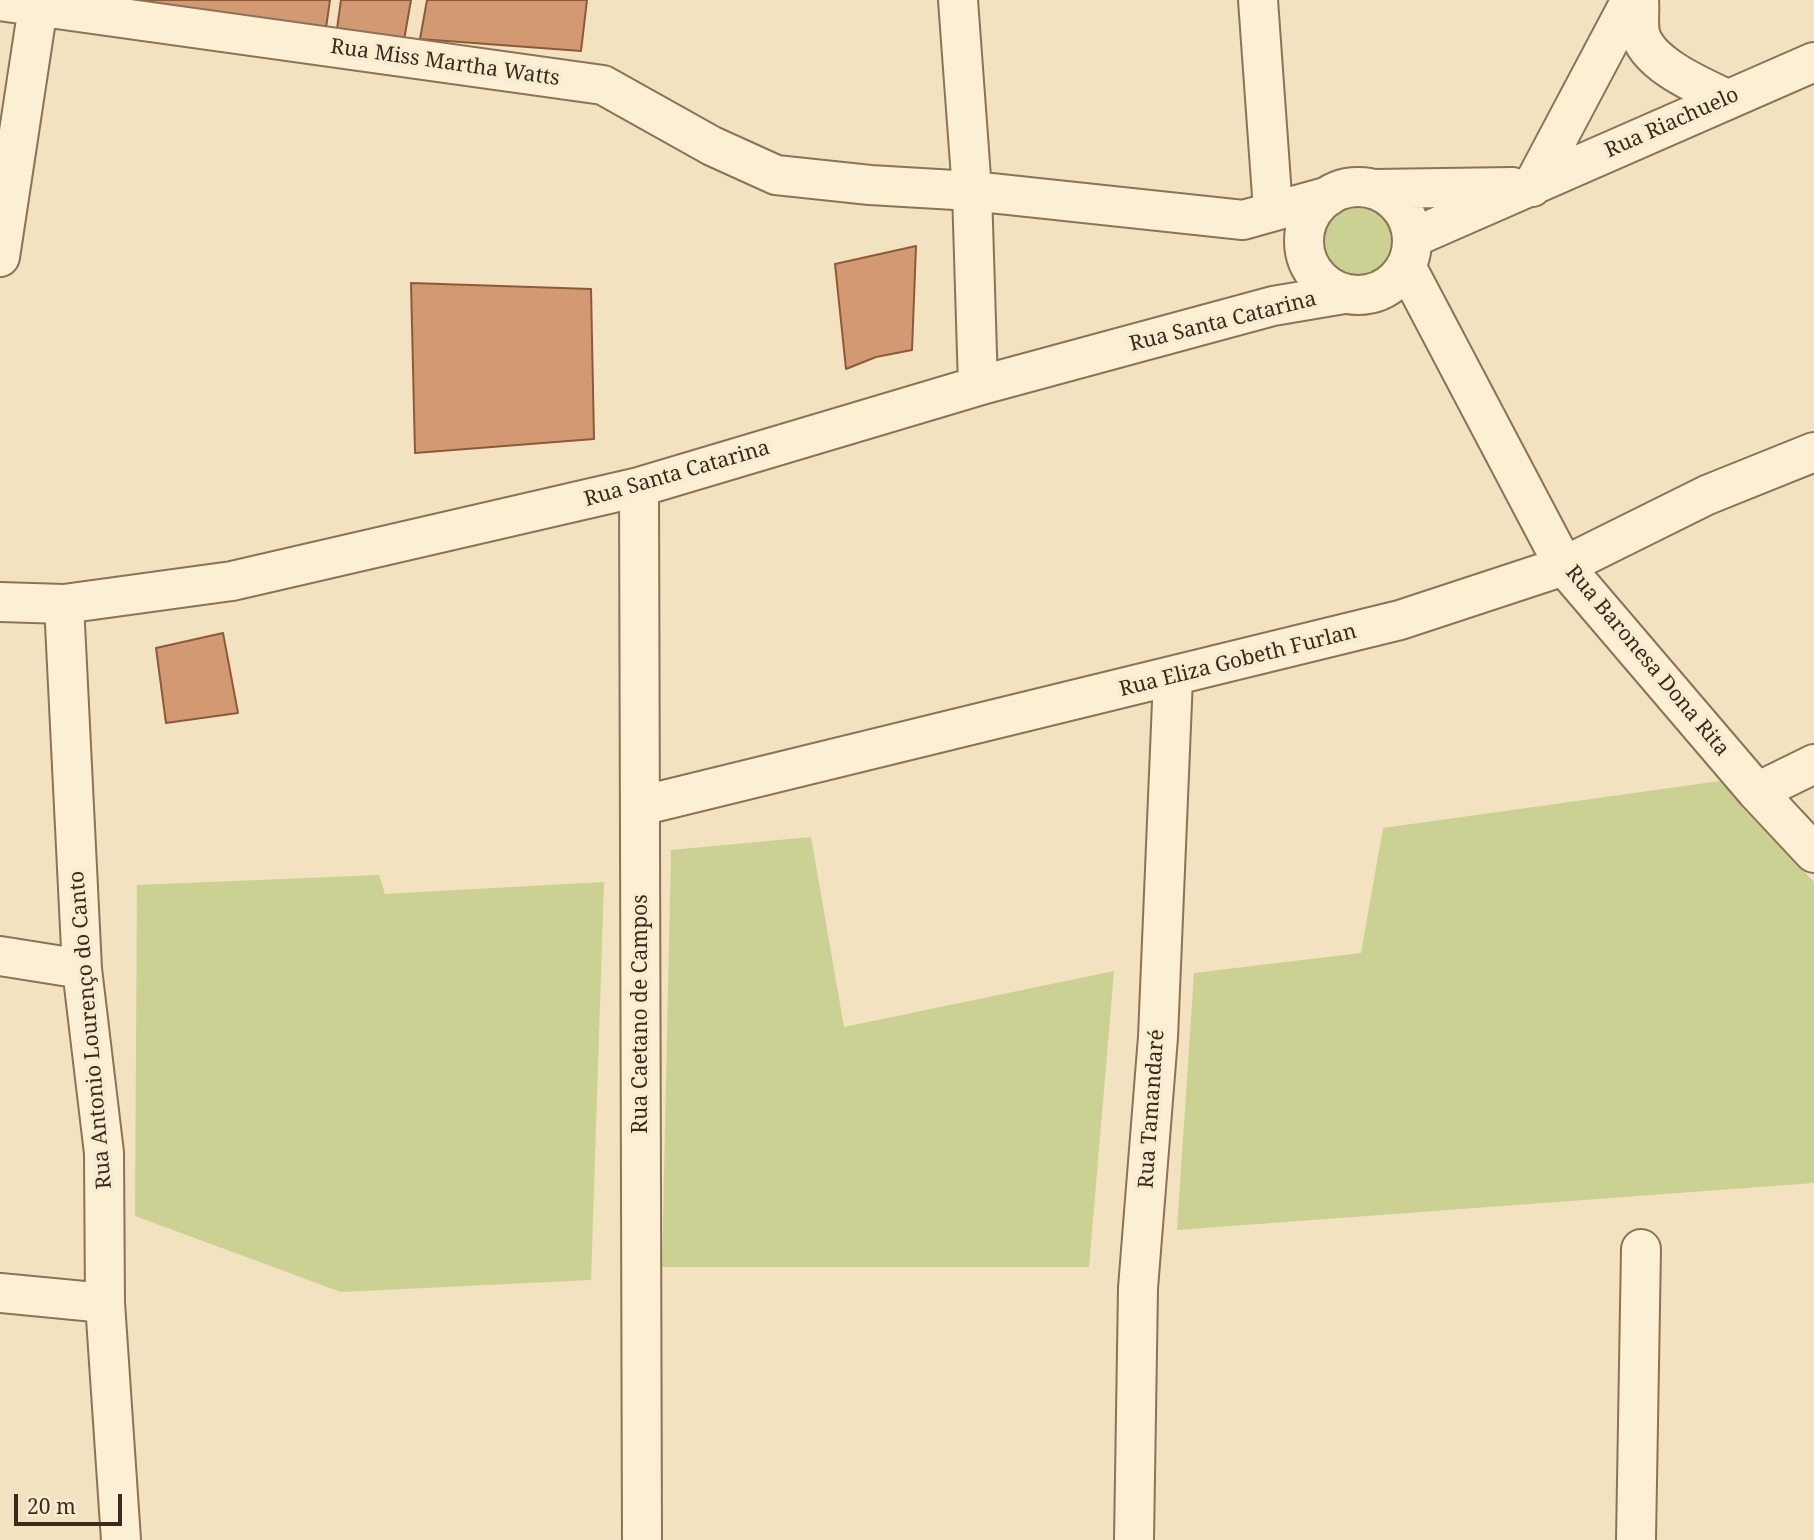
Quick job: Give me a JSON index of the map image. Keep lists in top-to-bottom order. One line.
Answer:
{"streets":{"street":["Rua Miss Martha Watts","Rua Riachuelo","Rua Santa Catarina","Rua Eliza Gobeth Furlan","Rua Baronesa Dona Rita","Rua Caetano de Campos","Rua Antonio Lourenço do Canto","Rua Tamandaré"]},"crossings":[["Rua Riachuelo","Rua Santa Catarina"],["Rua Riachuelo","Rua Baronesa Dona Rita"],["Rua Santa Catarina","Rua Baronesa Dona Rita"],["Rua Santa Catarina","Rua Caetano de Campos"],["Rua Santa Catarina","Rua Antonio Lourenço do Canto"],["Rua Eliza Gobeth Furlan","Rua Baronesa Dona Rita"],["Rua Eliza Gobeth Furlan","Rua Caetano de Campos"],["Rua Eliza Gobeth Furlan","Rua Tamandaré"]],"scale_bar":"20 m"}
